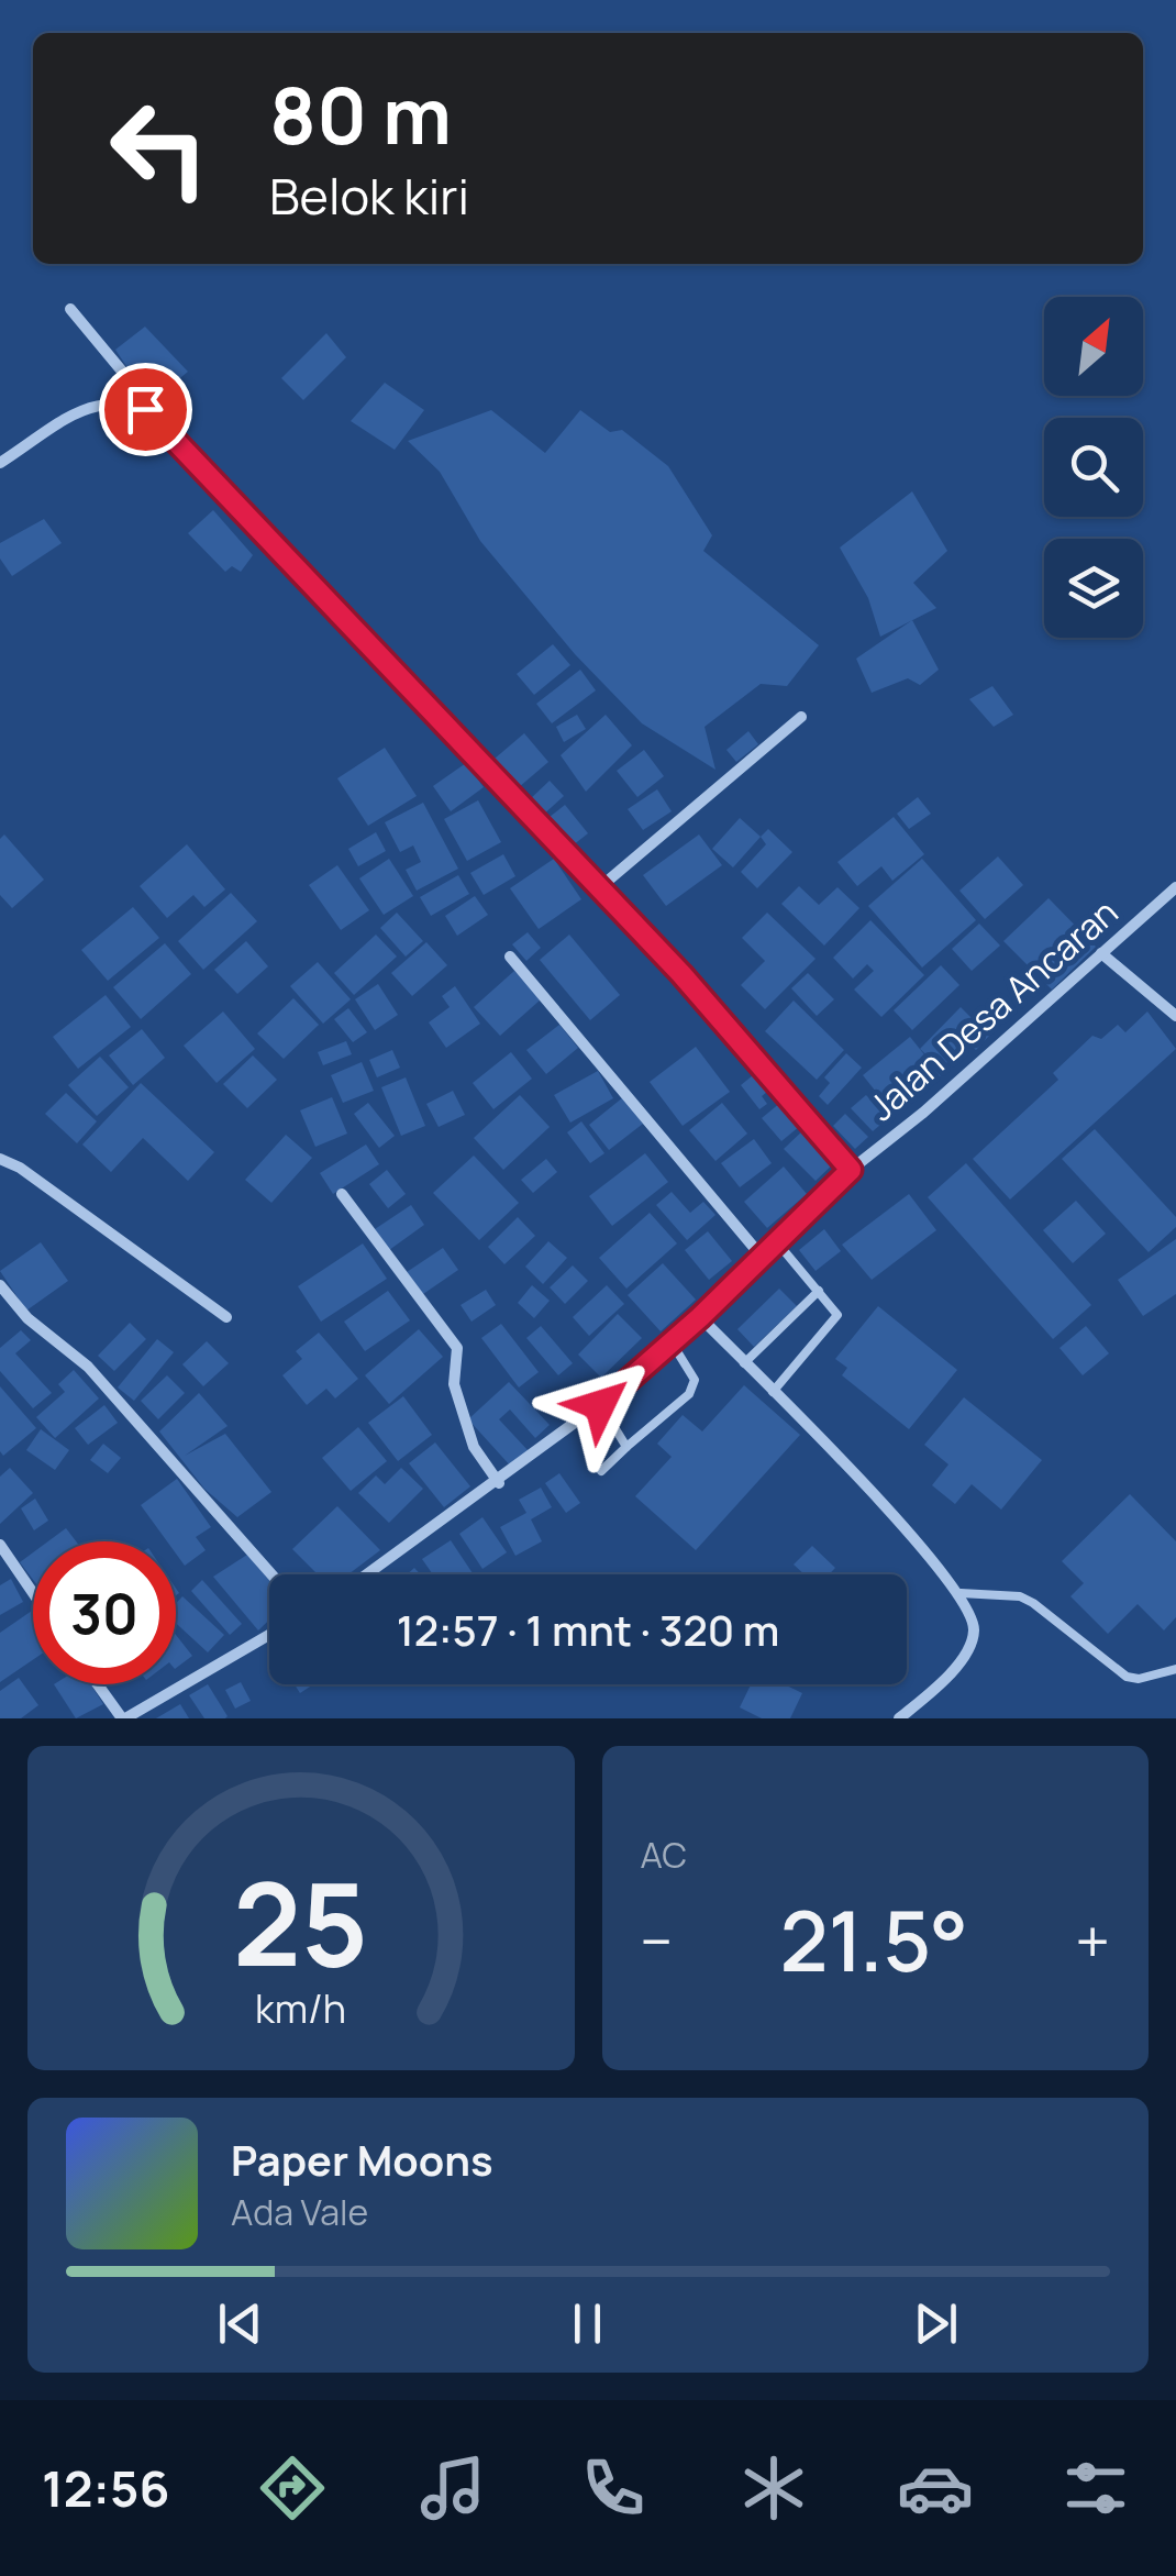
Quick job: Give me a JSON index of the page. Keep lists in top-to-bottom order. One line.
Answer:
{"streets":{"street":["Jalan Desa Ancaran"]},"north":"top right","page":{"turn":["80 m","Belok kiri"],"limit":"30","trip":"12:57 · 1 mnt · 320 m","tile":"AC","heat":["−","21.5°","+"],"song":["Paper Moons","Ada Vale"],"tabs":"12:56","gauge":["25","km/h"]}}
